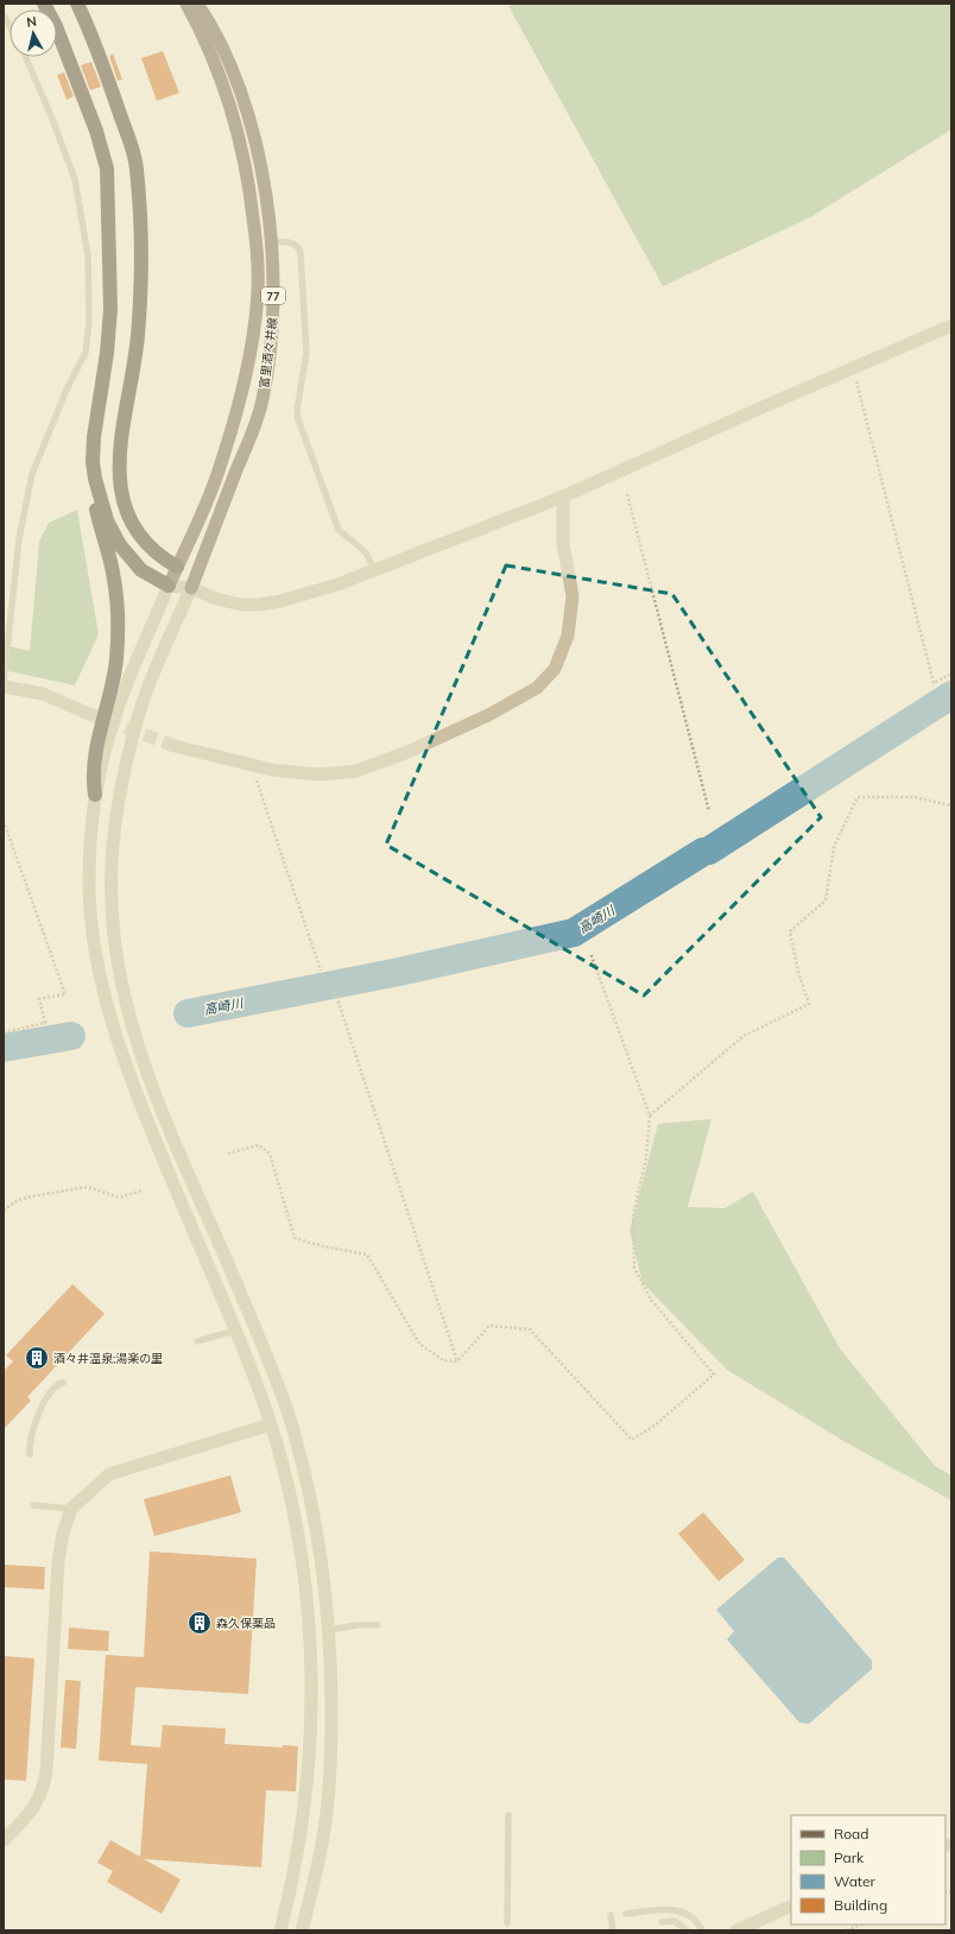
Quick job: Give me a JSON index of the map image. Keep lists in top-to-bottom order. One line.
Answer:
{"streets":{"main road":["77","富里酒々井線"]},"water":["高崎川"],"places":{"building":["酒々井温泉;湯楽の里","森久保薬品"]},"legend":["Road","Park","Water","Building"],"north":"top"}
